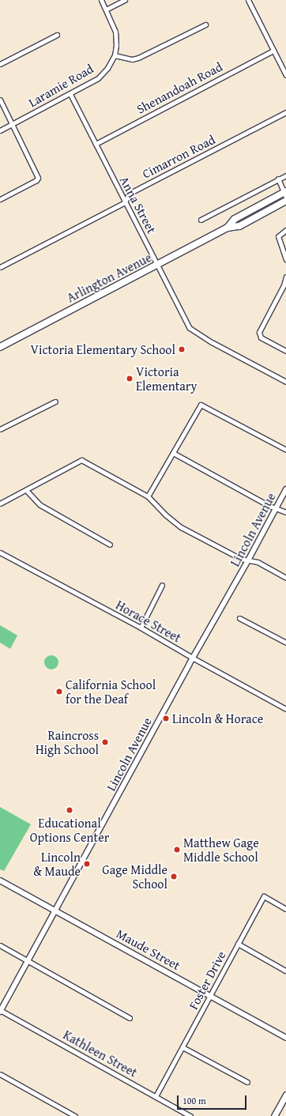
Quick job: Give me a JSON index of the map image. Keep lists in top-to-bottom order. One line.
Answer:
{"streets":{"main road":["Arlington Avenue"],"street":["Laramie Road","Shenandoah Road","Cimarron Road","Anna Street","Lincoln Avenue","Horace Street","Maude Street","Foster Drive","Kathleen Street"]},"crossings":[["Laramie Road","Anna Street"],["Shenandoah Road","Anna Street"],["Cimarron Road","Anna Street"],["Anna Street","Arlington Avenue"],["Lincoln Avenue","Horace Street"],["Lincoln Avenue","Maude Street"],["Lincoln Avenue","Kathleen Street"],["Maude Street","Foster Drive"],["Foster Drive","Kathleen Street"]],"places":["Victoria Elementary School","Victoria Elementary","California School for the Deaf","Lincoln & Horace","Raincross High School","Educational Options Center","Matthew Gage Middle School","Lincoln & Maude","Gage Middle School"],"scale_bar":"100 m"}
